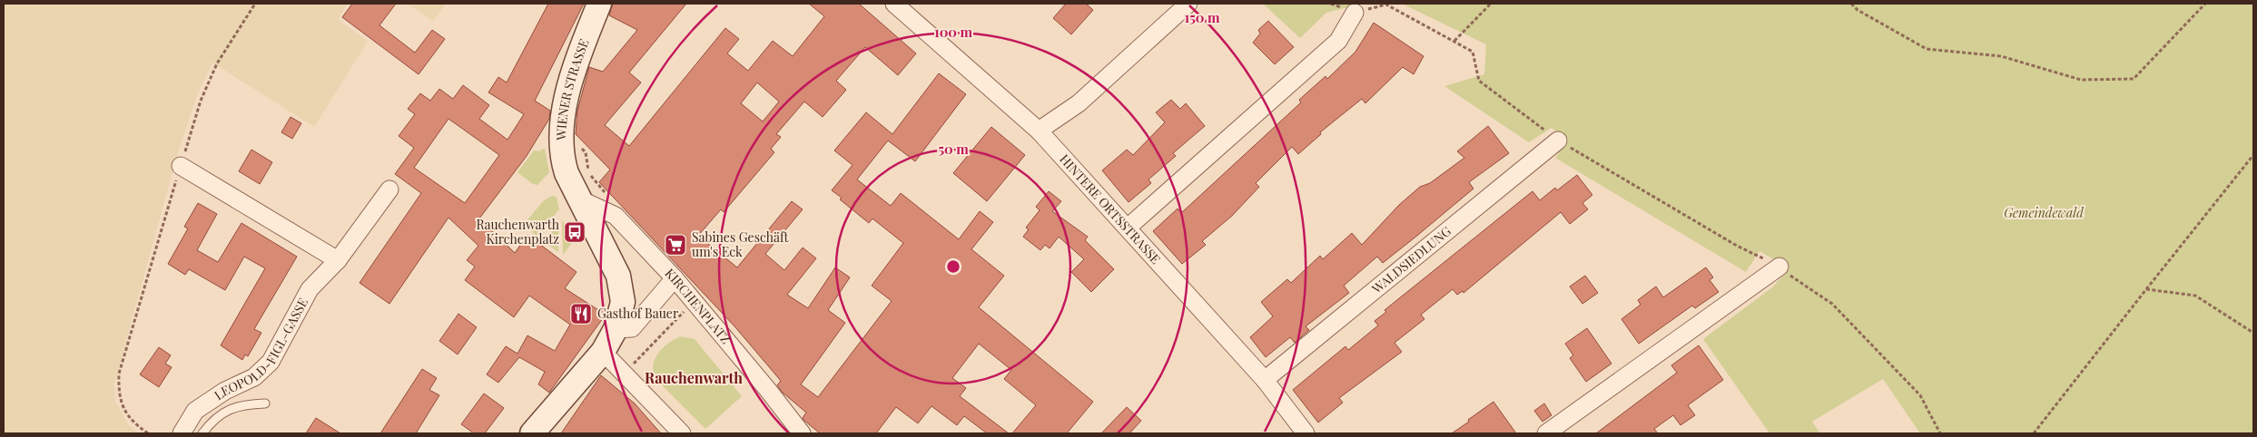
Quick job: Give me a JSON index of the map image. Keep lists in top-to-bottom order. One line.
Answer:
{"streets":{"main road":["WIENER STRASSE"],"street":["HINTERE ORTSSTRASSE","WALDSIEDLUNG","KIRCHENPLATZ","LEOPOLD-FIGL-GASSE"]},"crossings":[["WIENER STRASSE","KIRCHENPLATZ"],["HINTERE ORTSSTRASSE","WALDSIEDLUNG"]],"districts":["Rauchenwarth"],"parks":["Gemeindewald"],"places":{"bus stop":["Rauchenwarth Kirchenplatz"],"supermarket":["Sabines Geschäft um's Eck"],"restaurant":["Gasthof Bauer"]},"rings":["150 m","100 m","50 m"]}
